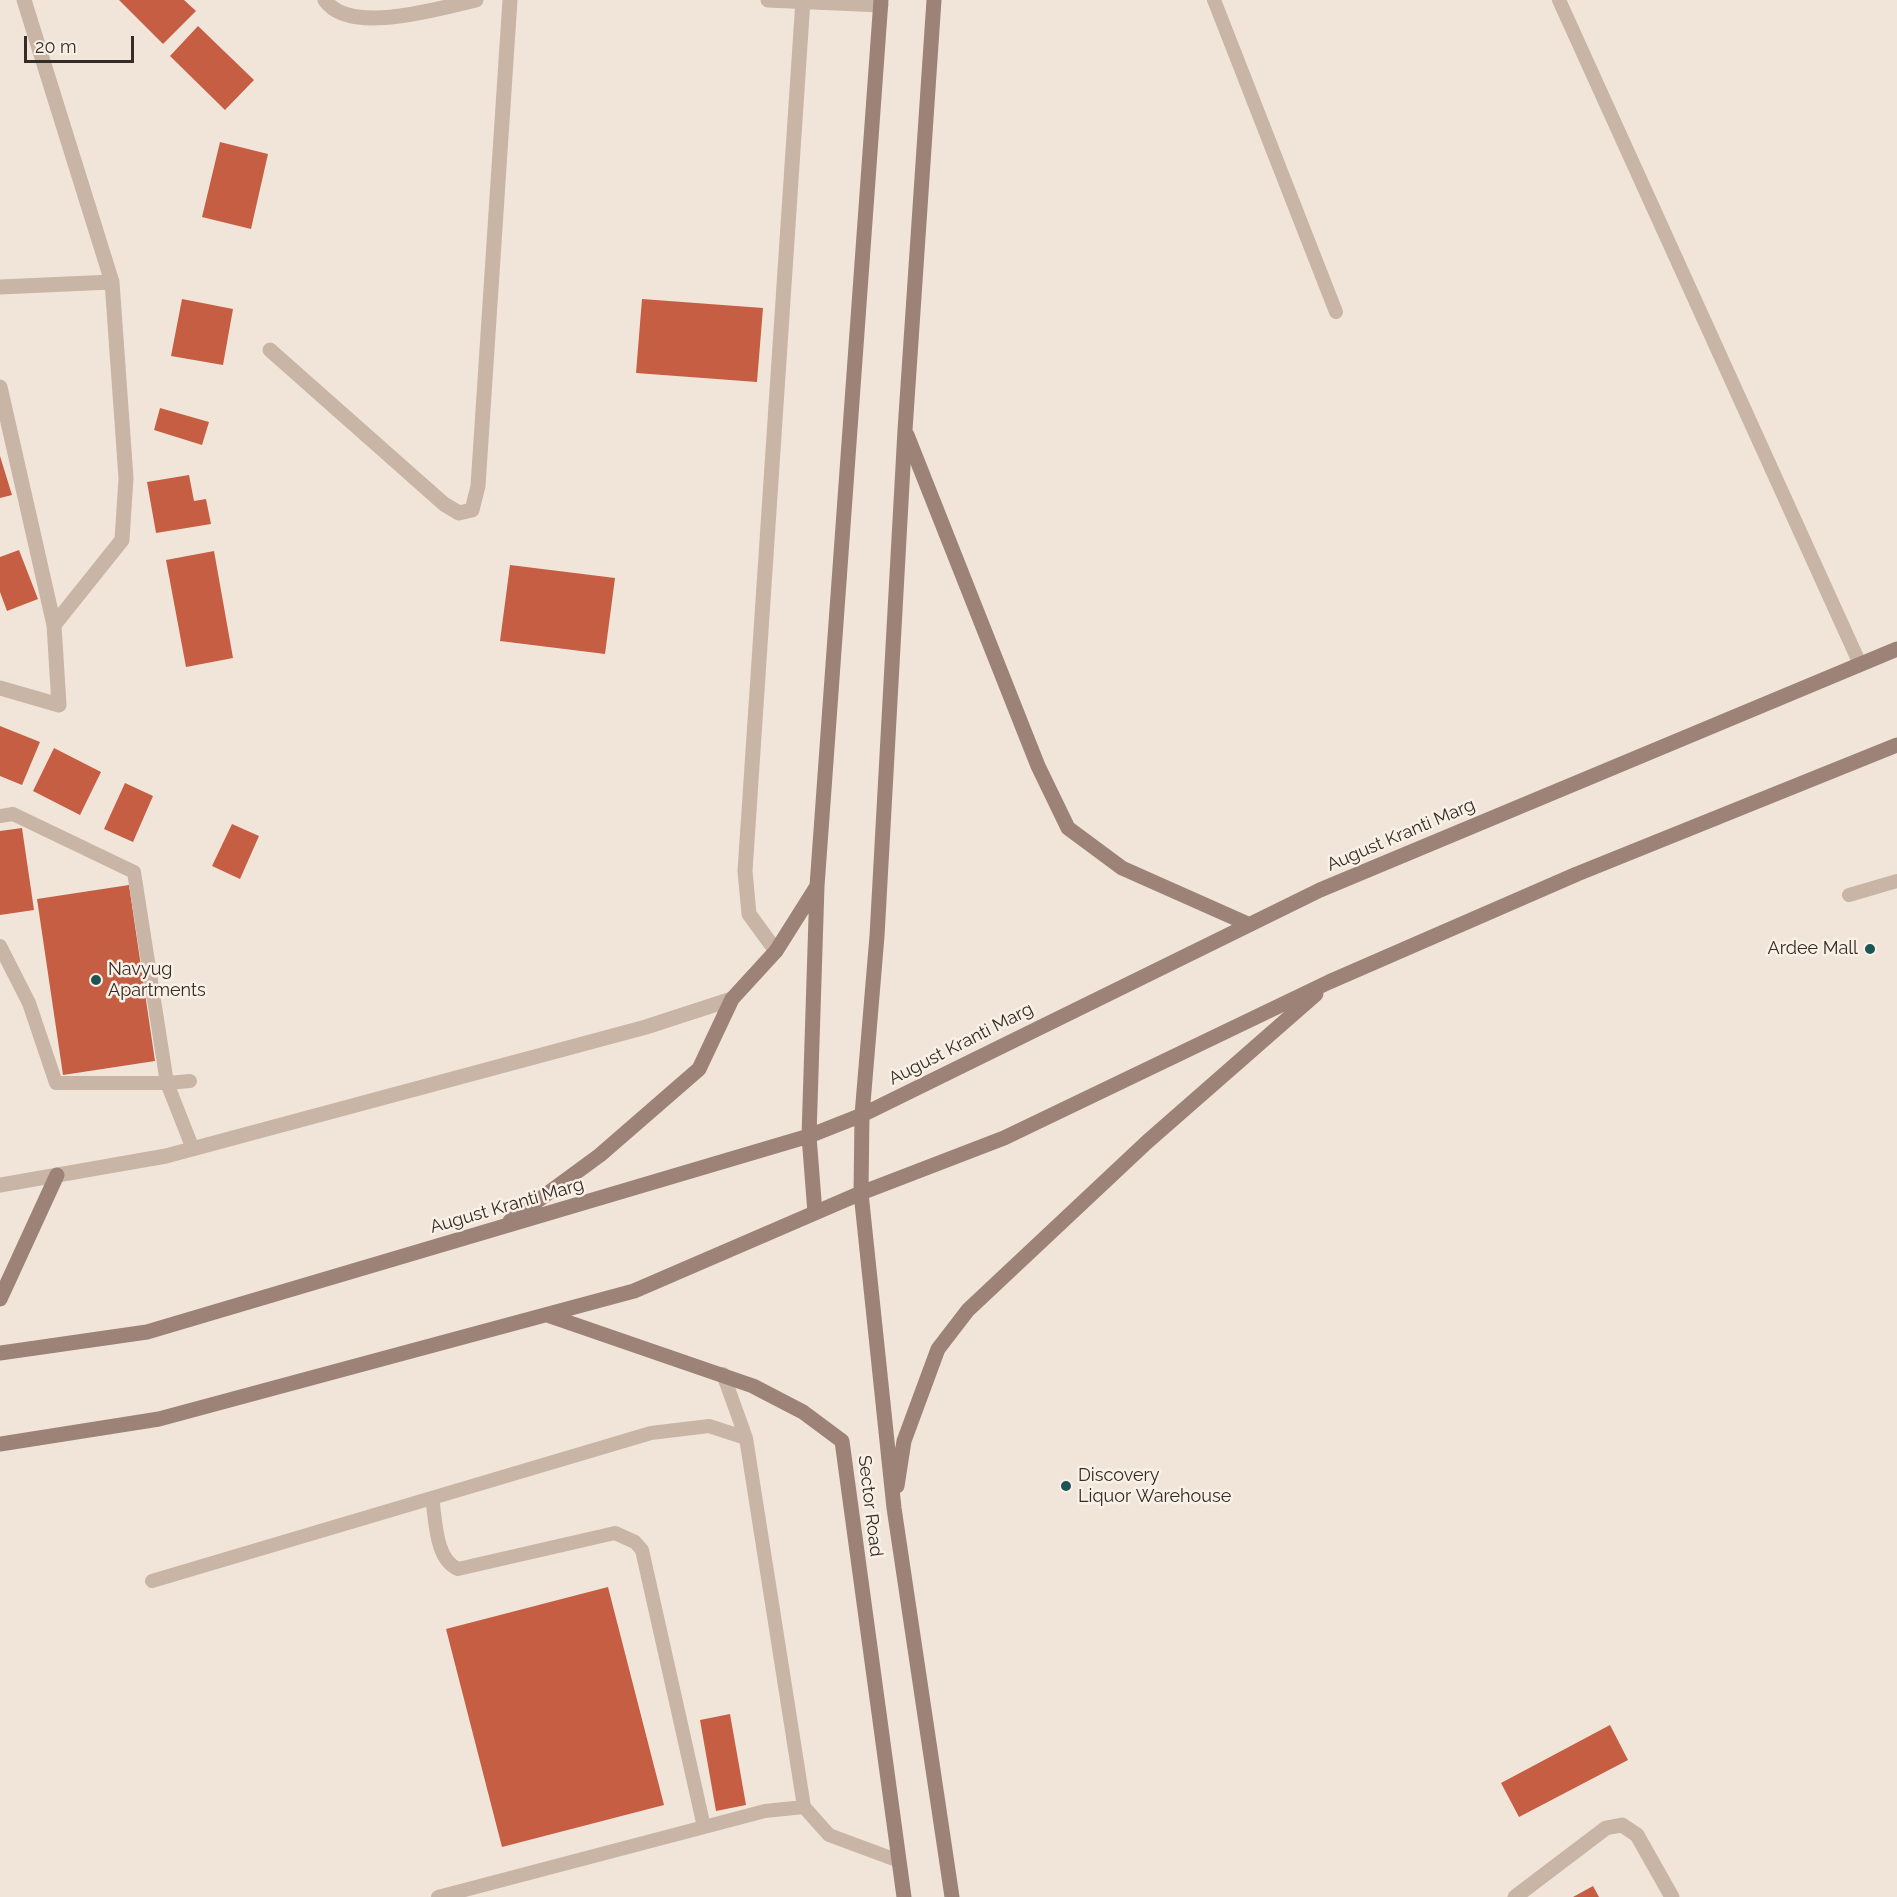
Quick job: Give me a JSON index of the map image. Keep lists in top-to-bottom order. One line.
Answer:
{"streets":{"main road":["August Kranti Marg","Sector Road"]},"crossings":[["August Kranti Marg","Sector Road"]],"places":["Ardee Mall","Navyug Apartments","Discovery Liquor Warehouse"],"scale_bar":"20 m"}
